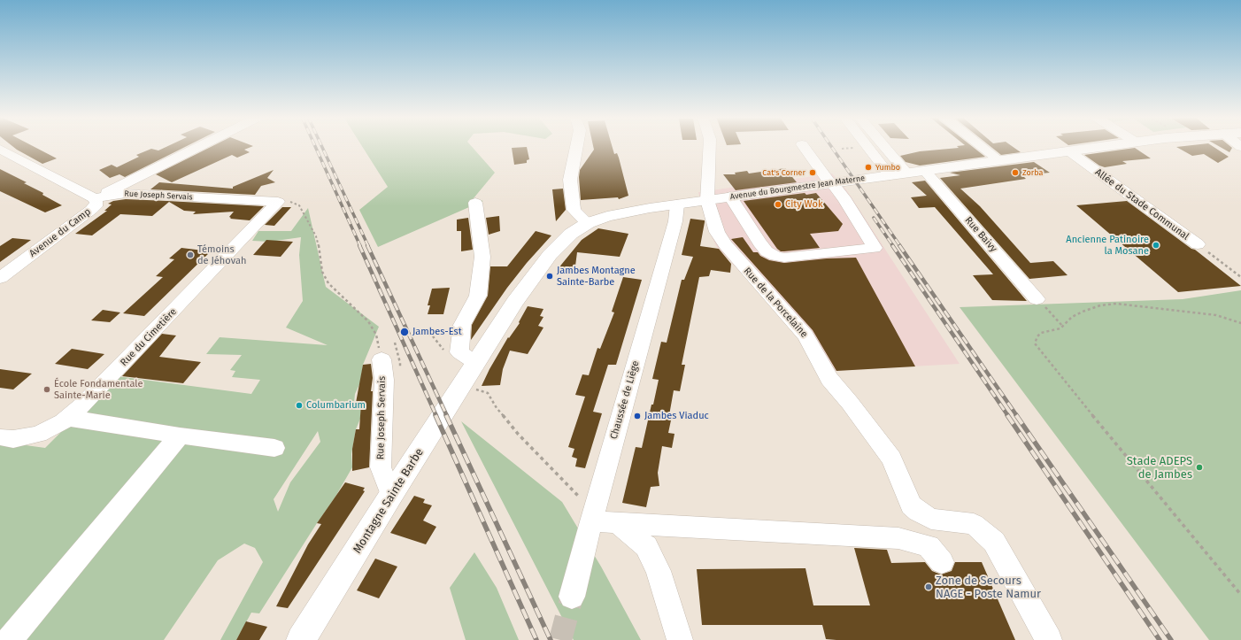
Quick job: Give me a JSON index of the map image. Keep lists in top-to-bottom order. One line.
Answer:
{"streets":{"main road":["Avenue du Bourgmestre Jean Materne","Montagne Sainte Barbe"],"street":["Rue Joseph Servais","Allée du Stade Communal","Avenue du Camp","Rue Baivy","Rue de la Porcelaine","Rue du Cimetière","Chaussée de Liège"]},"crossings":[["Avenue du Bourgmestre Jean Materne","Allée du Stade Communal"],["Avenue du Bourgmestre Jean Materne","Rue Baivy"],["Avenue du Bourgmestre Jean Materne","Rue de la Porcelaine"],["Avenue du Bourgmestre Jean Materne","Chaussée de Liège"],["Avenue du Bourgmestre Jean Materne","Montagne Sainte Barbe"],["Rue Joseph Servais","Avenue du Camp"],["Rue Joseph Servais","Rue du Cimetière"],["Rue Joseph Servais","Montagne Sainte Barbe"]],"places":["Yumbo","Cat's Corner","Zorba","City Wok","Ancienne Patinoire la Mosane","Témoins de Jéhovah","Jambes Montagne Sainte-Barbe","Jambes-Est","École Fondamentale Sainte-Marie","Columbarium","Jambes Viaduc","Stade ADEPS de Jambes","Zone de Secours NAGE - Poste Namur"]}
